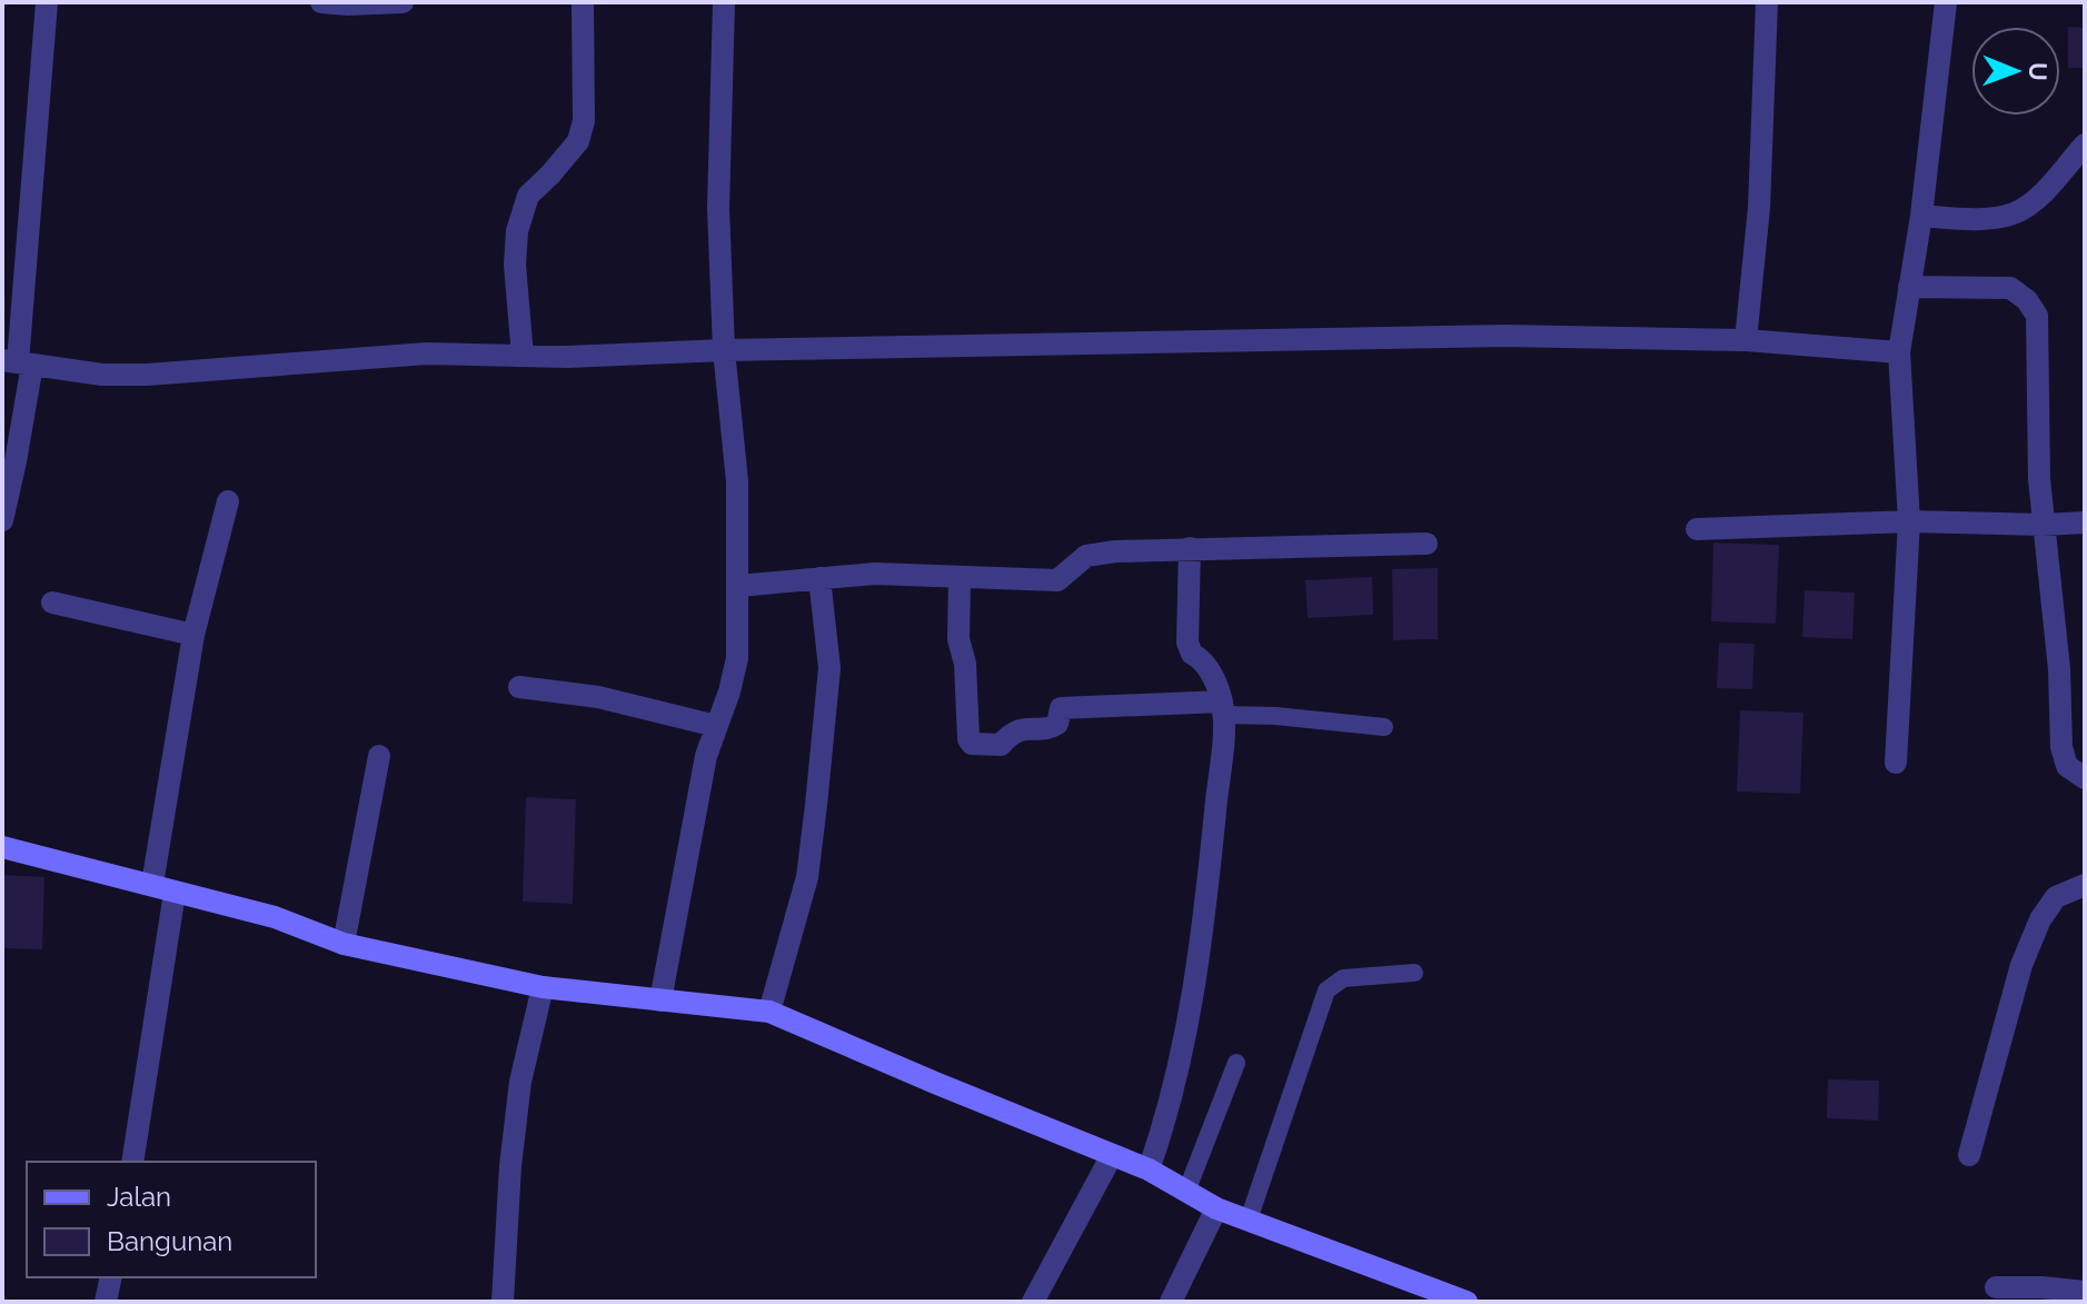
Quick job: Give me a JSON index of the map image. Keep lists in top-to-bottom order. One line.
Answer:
{"legend":["Jalan","Bangunan"],"north":"right"}
